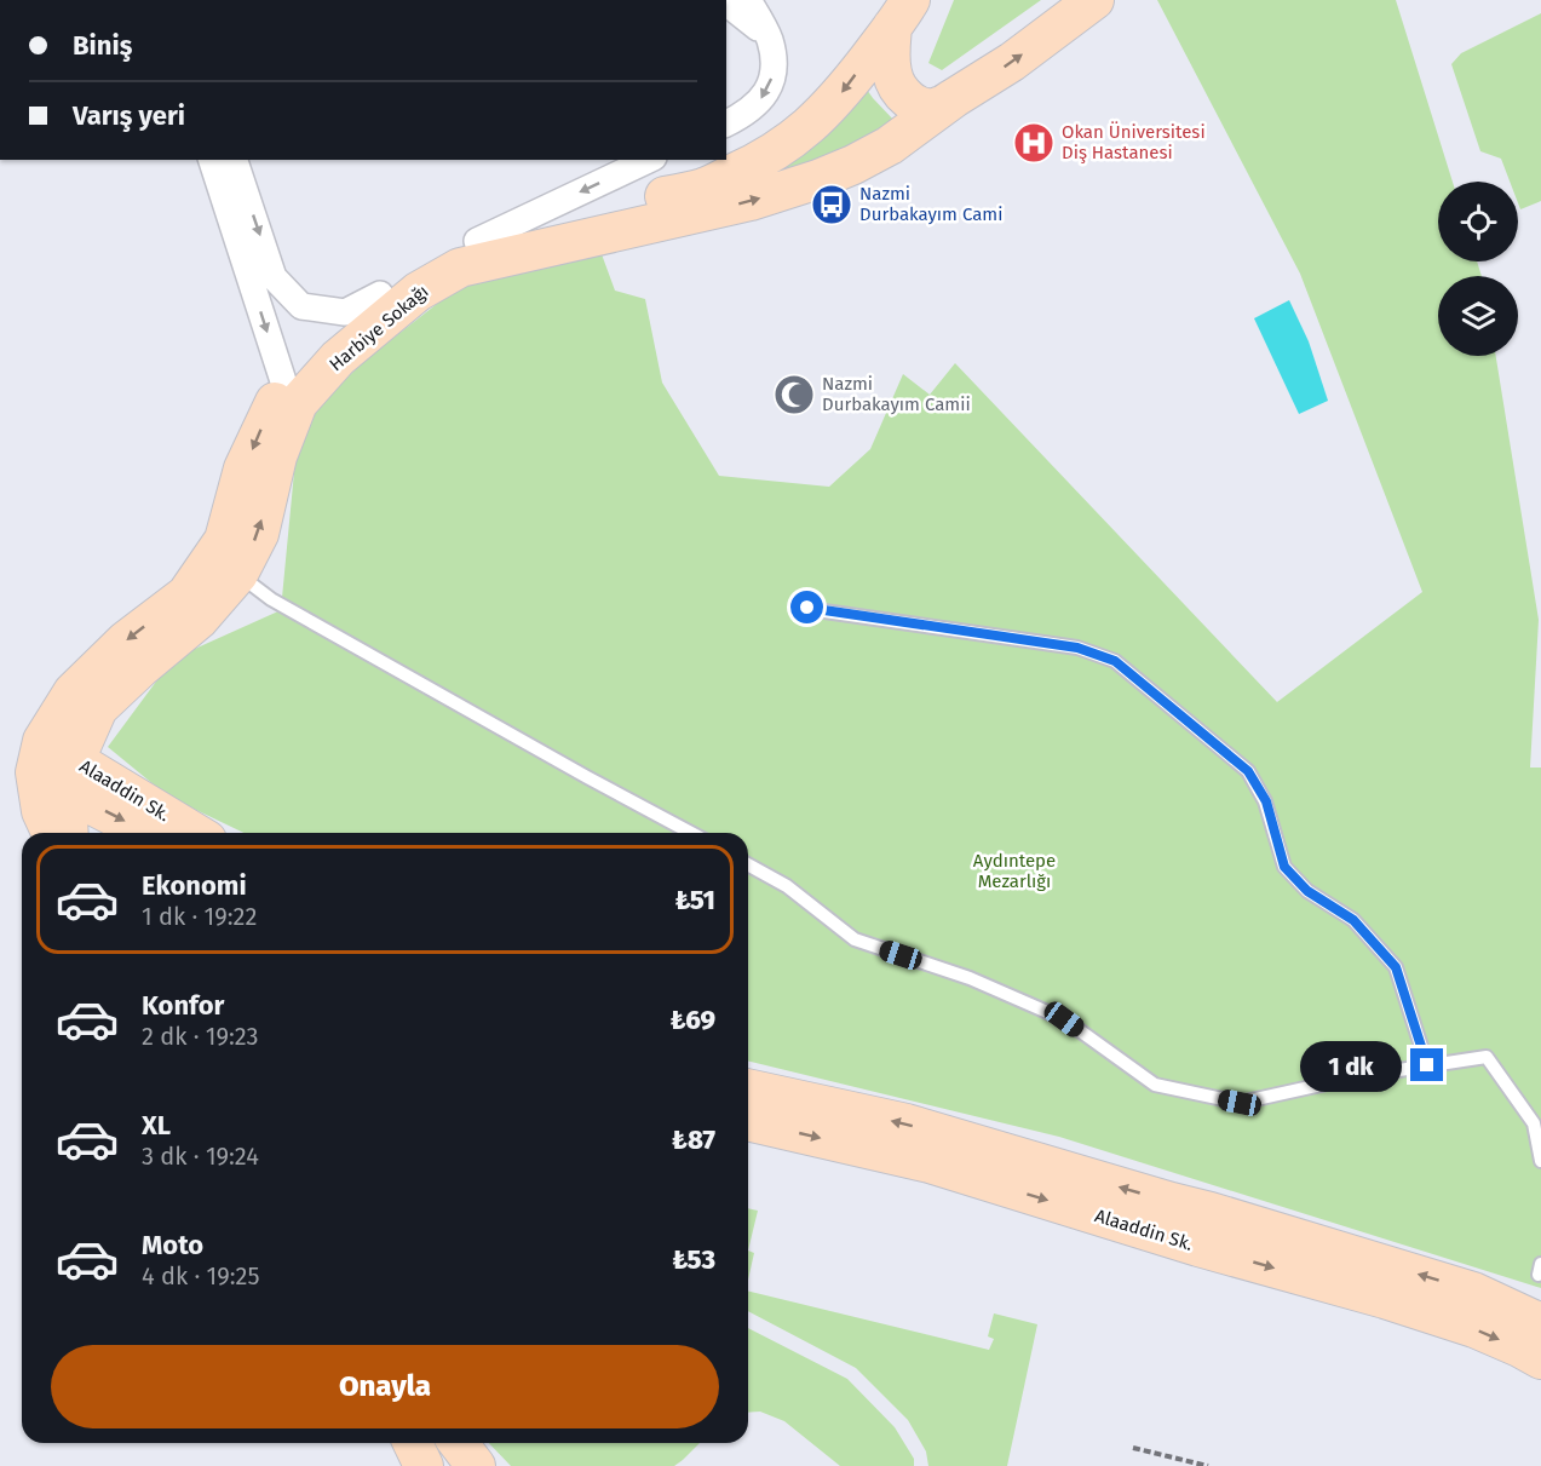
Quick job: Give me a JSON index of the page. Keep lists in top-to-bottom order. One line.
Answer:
{"streets":{"street":["Harbiye Sokağı","Alaaddin Sk."]},"crossings":[["Harbiye Sokağı","Alaaddin Sk."]],"parks":["Aydıntepe Mezarlığı"],"places":{"hospital":["Okan Üniversitesi Diş Hastanesi"],"bus stop":["Nazmi Durbakayım Cami"],"mosque":["Nazmi Durbakayım Camii"]},"page":{"banner":["Biniş","Varış yeri"],"list":[{"name":"Ekonomi","note":"1 dk · 19:22","value":"₺51"},{"name":"Konfor","note":"2 dk · 19:23","value":"₺69"},{"name":"XL","note":"3 dk · 19:24","value":"₺87"},{"name":"Moto","note":"4 dk · 19:25","value":"₺53"}],"bubble":"1 dk","buttons":"Onayla"}}
